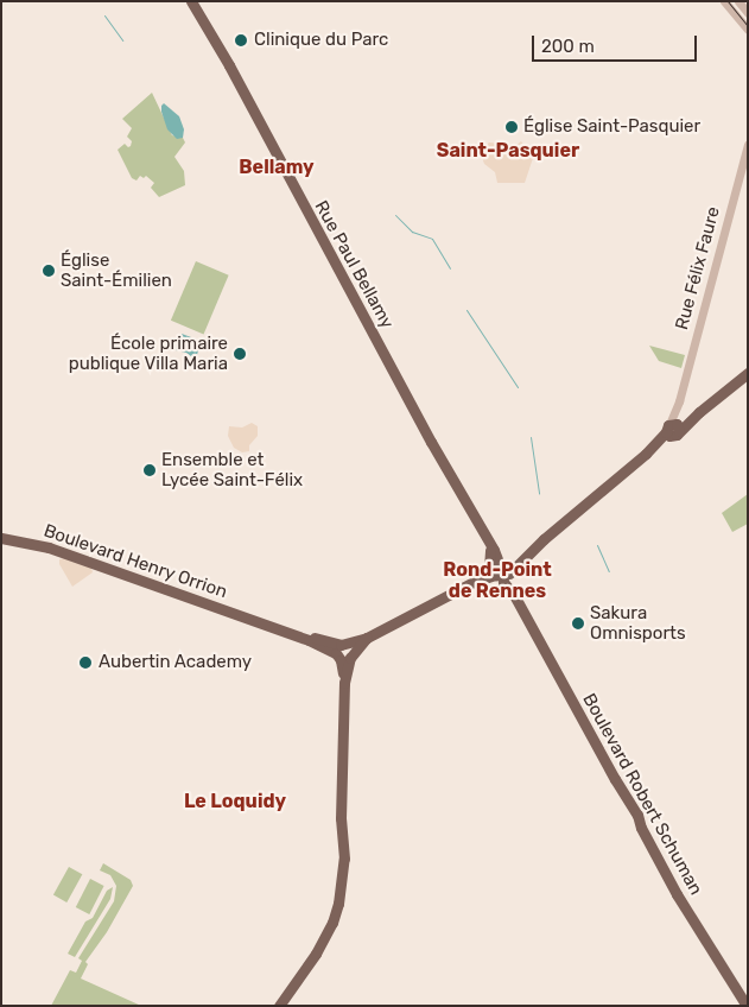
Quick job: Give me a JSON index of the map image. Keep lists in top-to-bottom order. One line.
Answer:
{"streets":{"main road":["Rue Paul Bellamy","Boulevard Henry Orrion","Boulevard Robert Schuman"],"street":["Rue Félix Faure"]},"crossings":[["Rue Paul Bellamy","Boulevard Robert Schuman"]],"districts":["Saint-Pasquier","Bellamy","Rond-Point de Rennes","Le Loquidy"],"places":["Clinique du Parc","Église Saint-Pasquier","Église Saint-Émilien","École primaire publique Villa Maria","Ensemble et Lycée Saint-Félix","Sakura Omnisports","Aubertin Academy"],"scale_bar":"200 m"}
